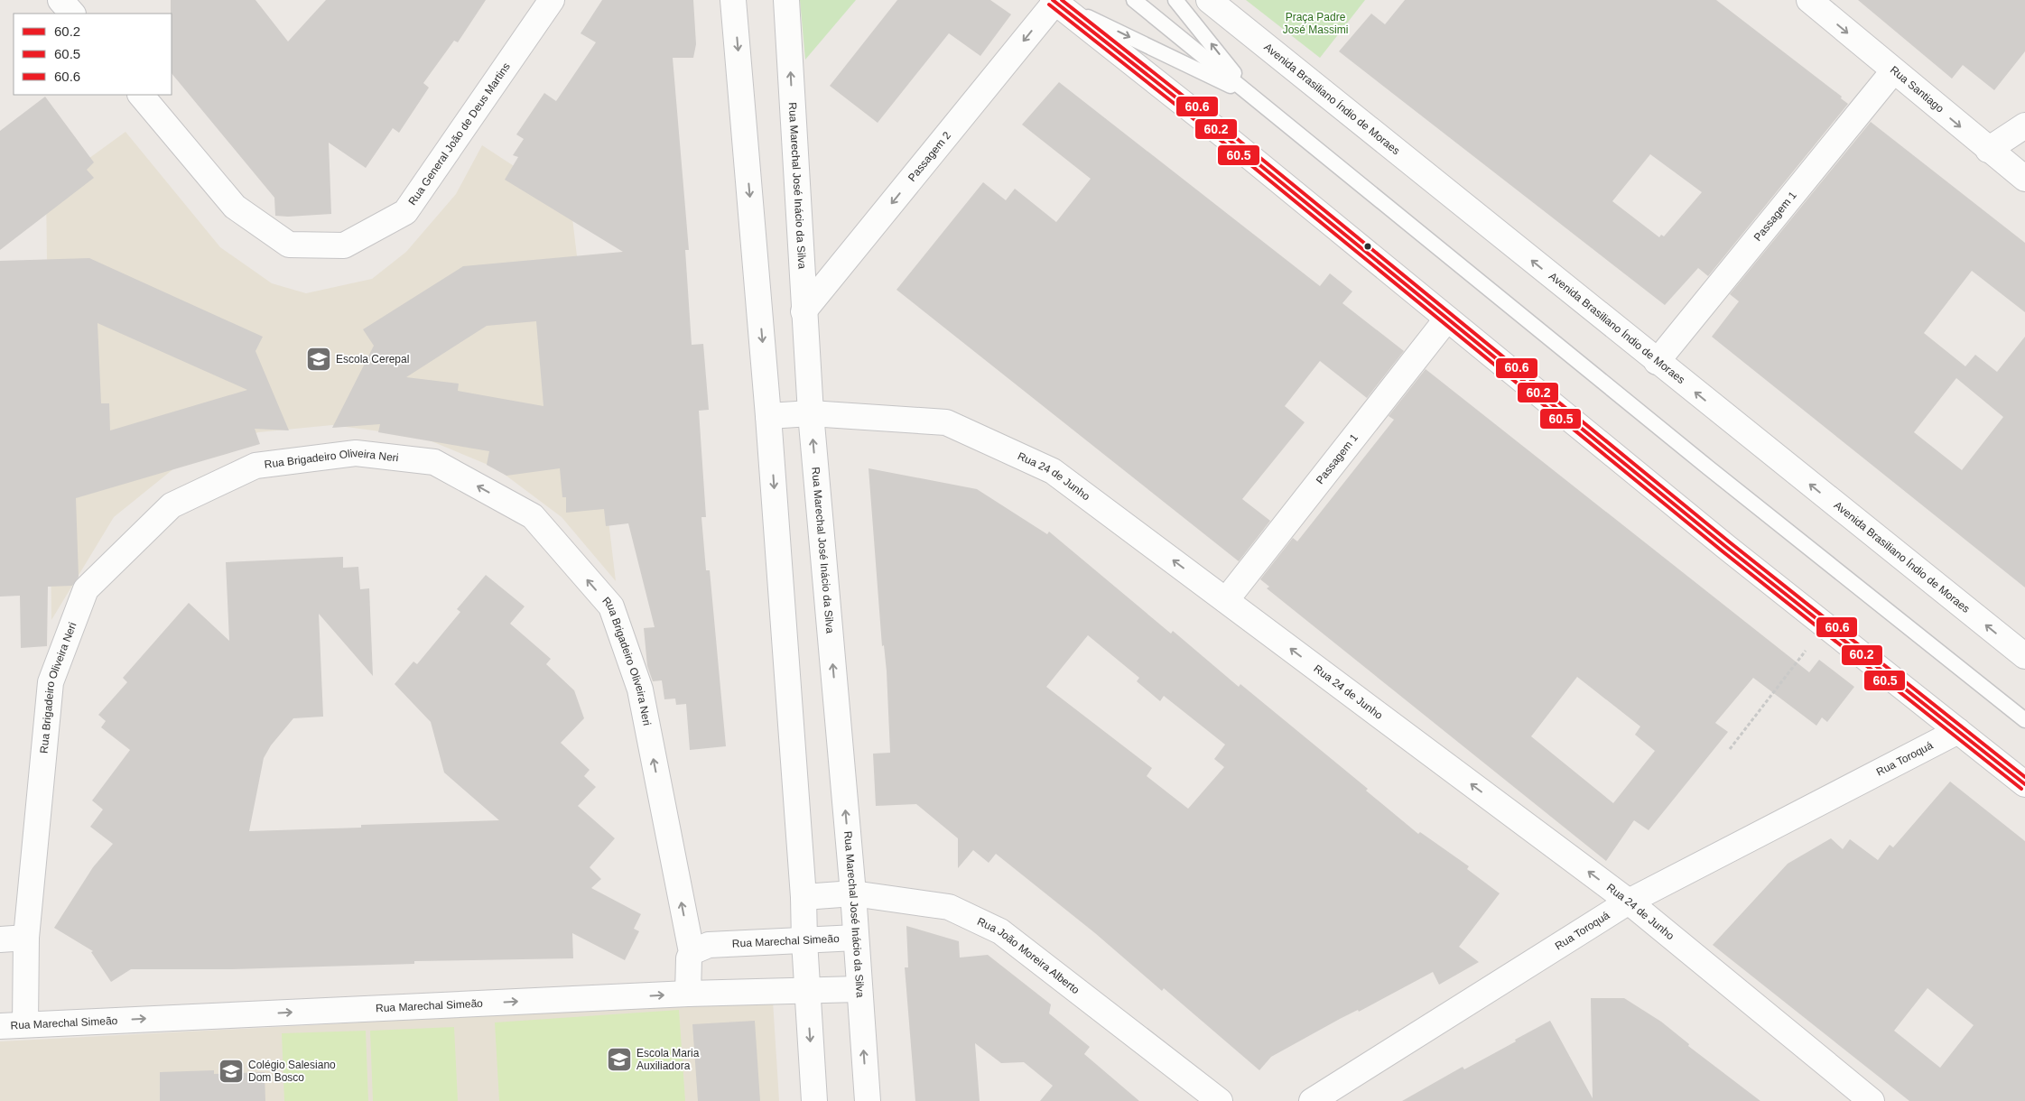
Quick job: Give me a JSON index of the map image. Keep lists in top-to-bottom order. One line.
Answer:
{"streets":{"street":["Rua Santiago","Avenida Brasiliano Índio de Moraes","Rua General João de Deus Martins","Passagem 2","Rua Marechal José Inácio da Silva","Passagem 1","Rua Brigadeiro Oliveira Neri","Rua 24 de Junho","Rua Toroquá","Rua Marechal Simeão","Rua João Moreira Alberto"]},"crossings":[["Rua Santiago","Passagem 1"],["Avenida Brasiliano Índio de Moraes","Passagem 1"],["Passagem 2","Rua Marechal José Inácio da Silva"],["Rua Marechal José Inácio da Silva","Rua 24 de Junho"],["Rua Marechal José Inácio da Silva","Rua Marechal Simeão"],["Rua Marechal José Inácio da Silva","Rua João Moreira Alberto"],["Passagem 1","Rua 24 de Junho"],["Rua Brigadeiro Oliveira Neri","Rua Marechal Simeão"],["Rua 24 de Junho","Rua Toroquá"]],"one_way":["Rua Santiago","Passagem 2","Rua 24 de Junho","Rua Marechal Simeão"],"parks":["Praça Padre José Massimi"],"places":{"school or university":["Escola Cerepal","Escola Maria Auxiliadora","Colégio Salesiano Dom Bosco"]},"lines":["transit line 60.2","transit line 60.6","transit line 60.5"],"legend":["60.2","60.5","60.6"]}
